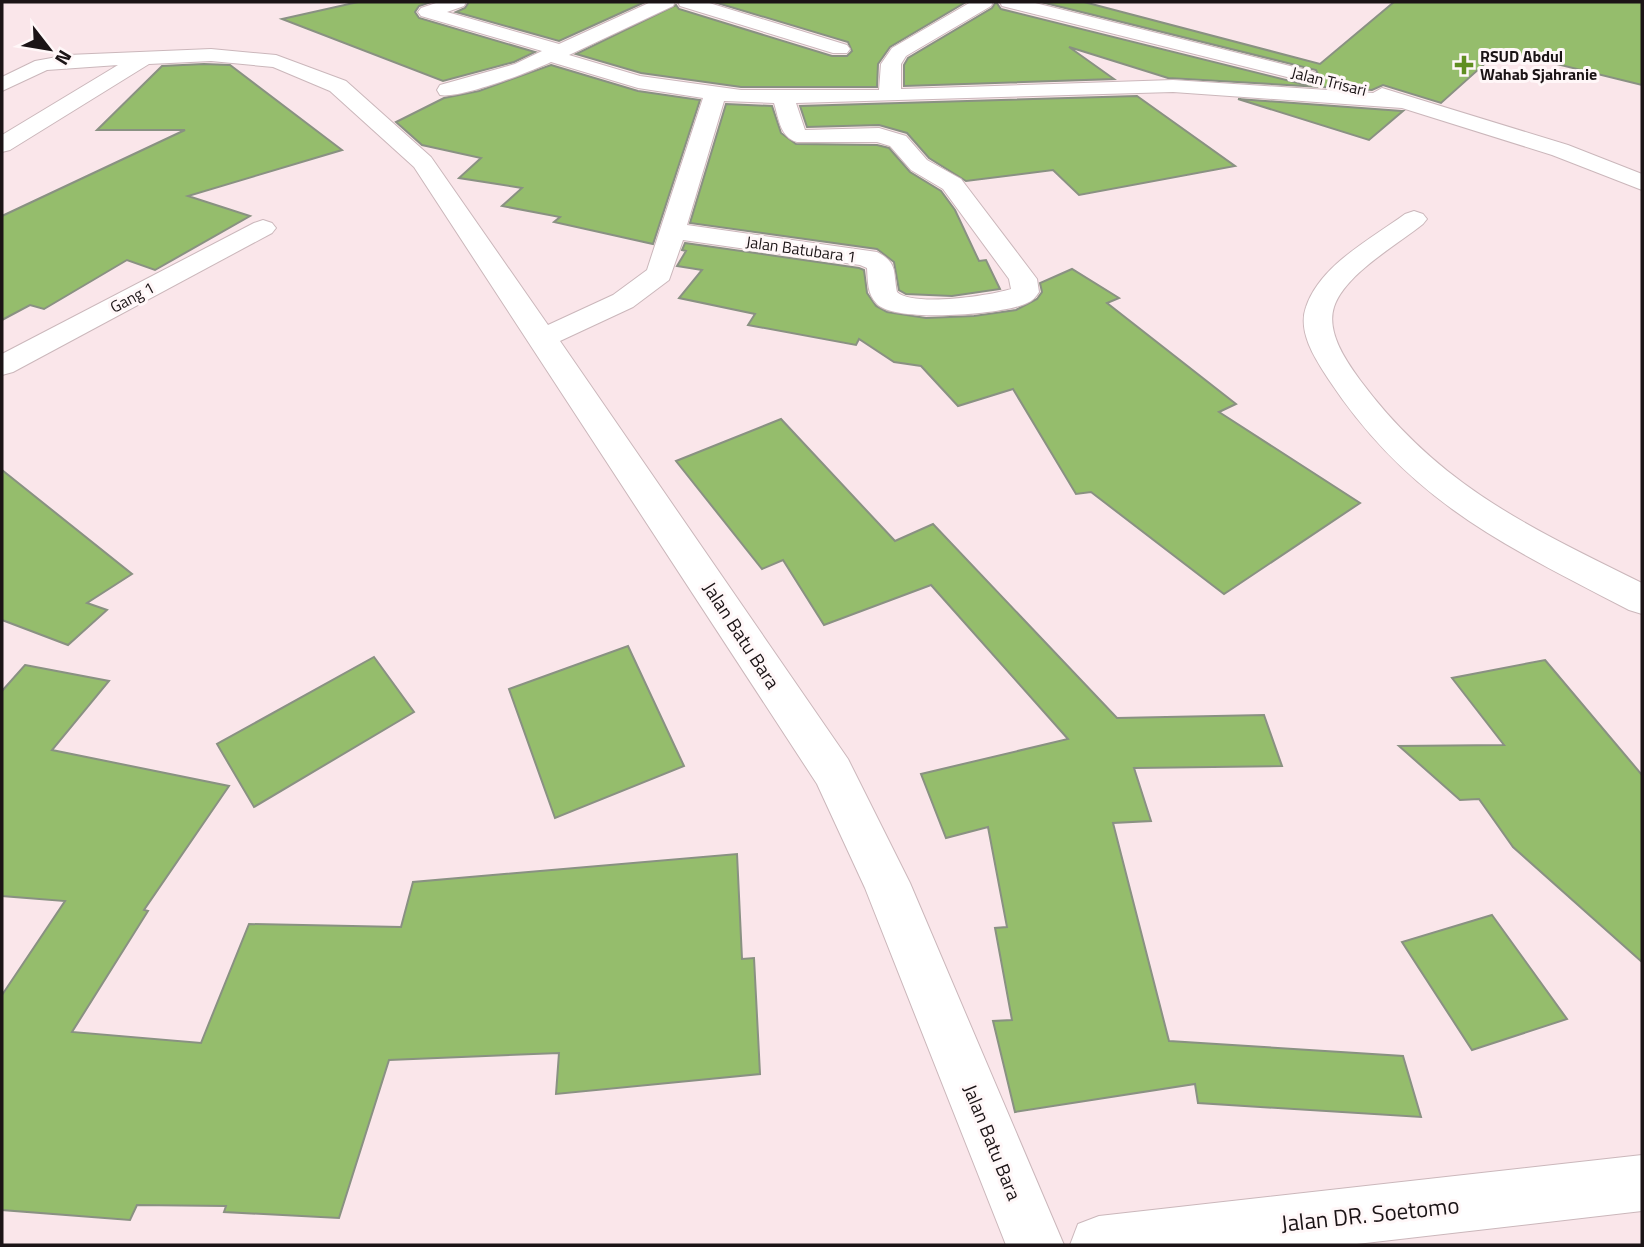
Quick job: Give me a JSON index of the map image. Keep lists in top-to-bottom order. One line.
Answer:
{"streets":{"street":["Jalan Trisari","Jalan Batubara 1","Gang 1","Jalan Batu Bara","Jalan DR. Soetomo"]},"places":{"health":["RSUD Abdul Wahab Sjahranie"]},"north":"bottom right"}
